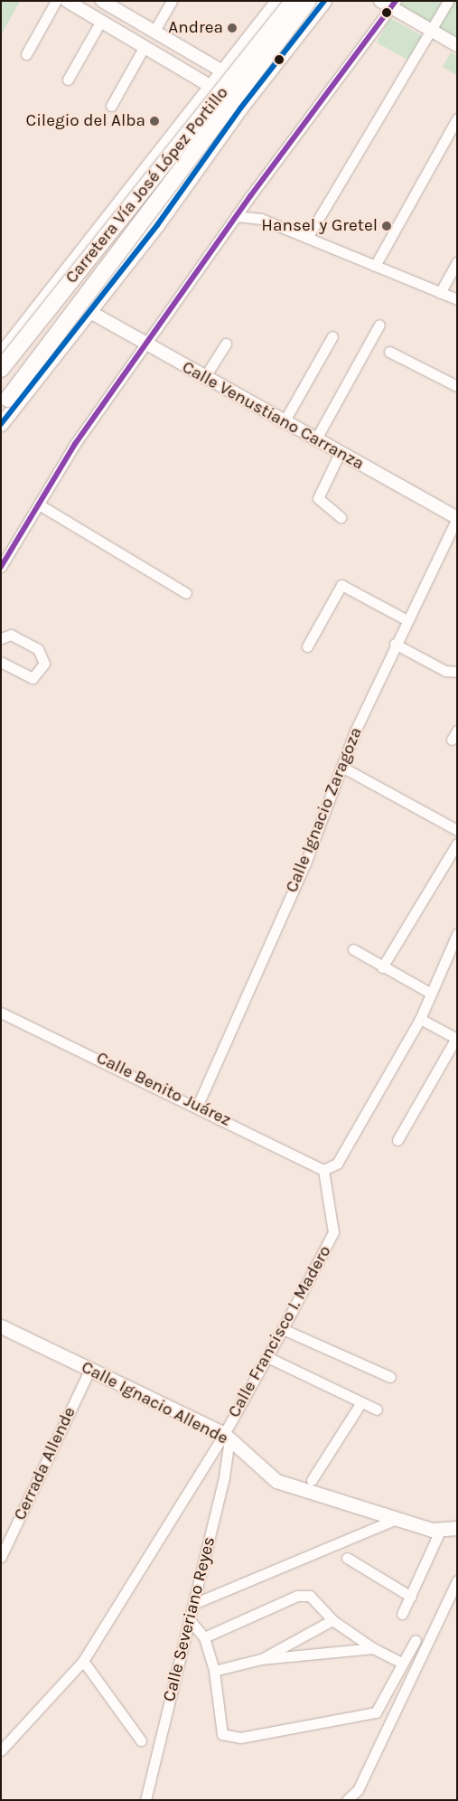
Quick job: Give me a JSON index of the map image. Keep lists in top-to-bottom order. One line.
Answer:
{"streets":{"main road":["Carretera Vía José López Portillo","Calle Ignacio Allende"],"street":["Calle Venustiano Carranza","Calle Ignacio Zaragoza","Calle Benito Juárez","Calle Francisco I. Madero","Cerrada Allende","Calle Severiano Reyes"]},"crossings":[["Calle Venustiano Carranza","Calle Ignacio Zaragoza"],["Calle Ignacio Zaragoza","Calle Benito Juárez"],["Calle Benito Juárez","Calle Francisco I. Madero"],["Calle Francisco I. Madero","Calle Ignacio Allende"],["Calle Francisco I. Madero","Calle Severiano Reyes"],["Calle Ignacio Allende","Cerrada Allende"],["Calle Ignacio Allende","Calle Severiano Reyes"]],"places":["Andrea","Cilegio del Alba","Hansel y Gretel"]}
